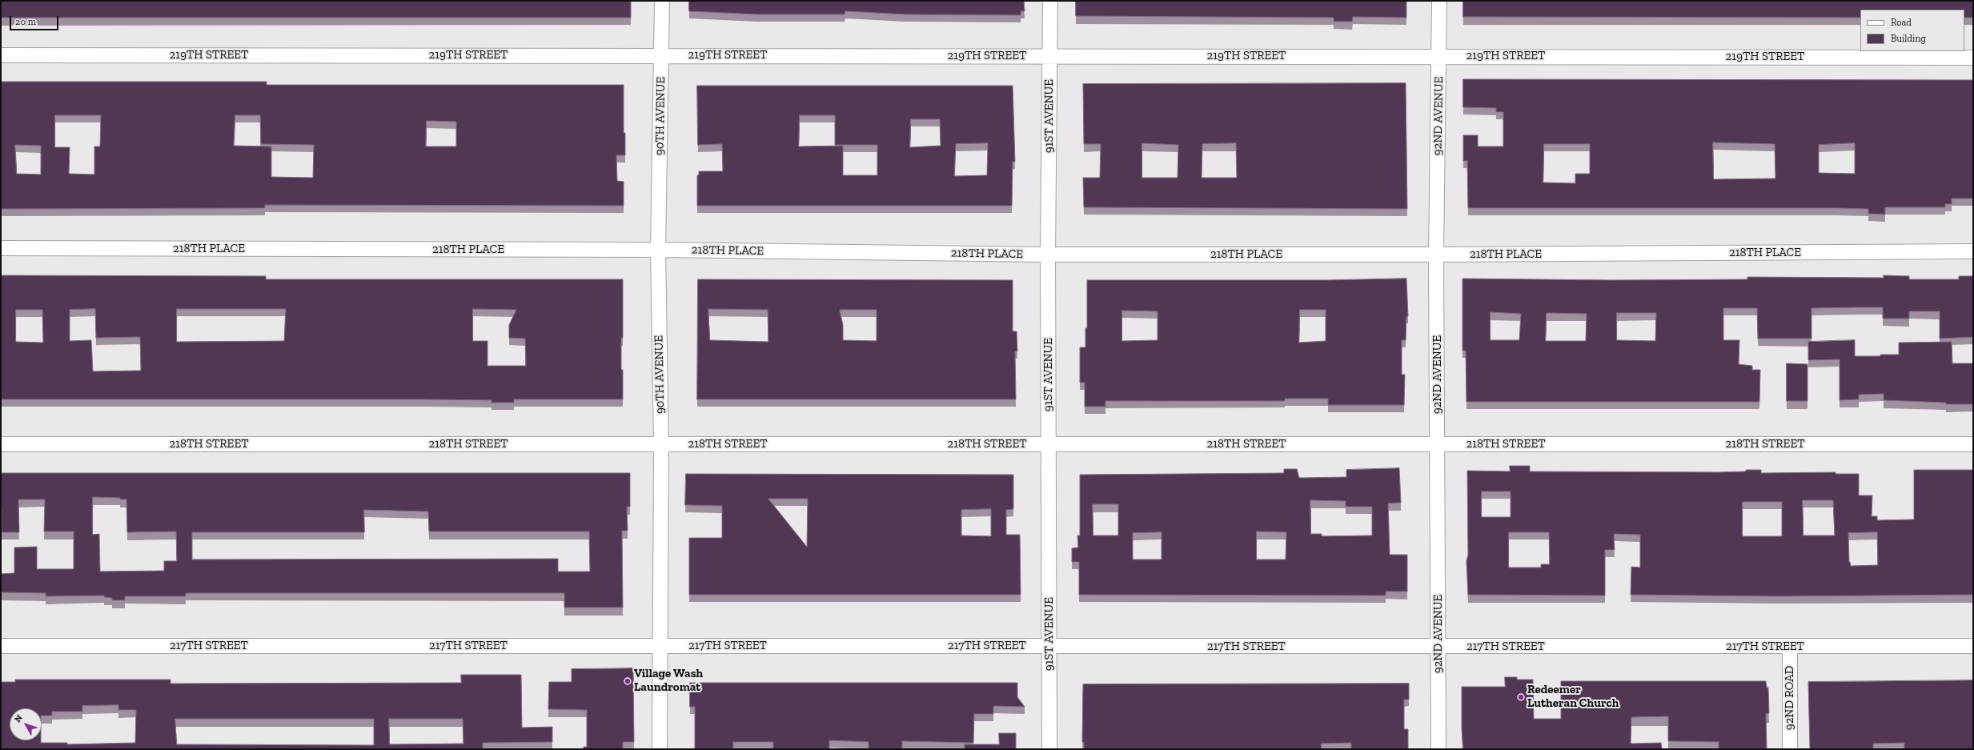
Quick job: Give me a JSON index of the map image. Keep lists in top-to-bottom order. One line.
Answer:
{"streets":{"street":["219TH STREET","90TH AVENUE","91ST AVENUE","92ND AVENUE","218TH PLACE","218TH STREET","217TH STREET","92ND ROAD"]},"crossings":[["219TH STREET","90TH AVENUE"],["219TH STREET","91ST AVENUE"],["219TH STREET","92ND AVENUE"],["90TH AVENUE","218TH PLACE"],["90TH AVENUE","218TH STREET"],["90TH AVENUE","217TH STREET"],["91ST AVENUE","218TH PLACE"],["91ST AVENUE","218TH STREET"],["91ST AVENUE","217TH STREET"],["92ND AVENUE","218TH PLACE"],["92ND AVENUE","218TH STREET"],["92ND AVENUE","217TH STREET"],["217TH STREET","92ND ROAD"]],"places":["Village Wash Laundromat","Redeemer Lutheran Church"],"legend":["Road","Building"],"scale_bar":"20 m","north":"top left"}
